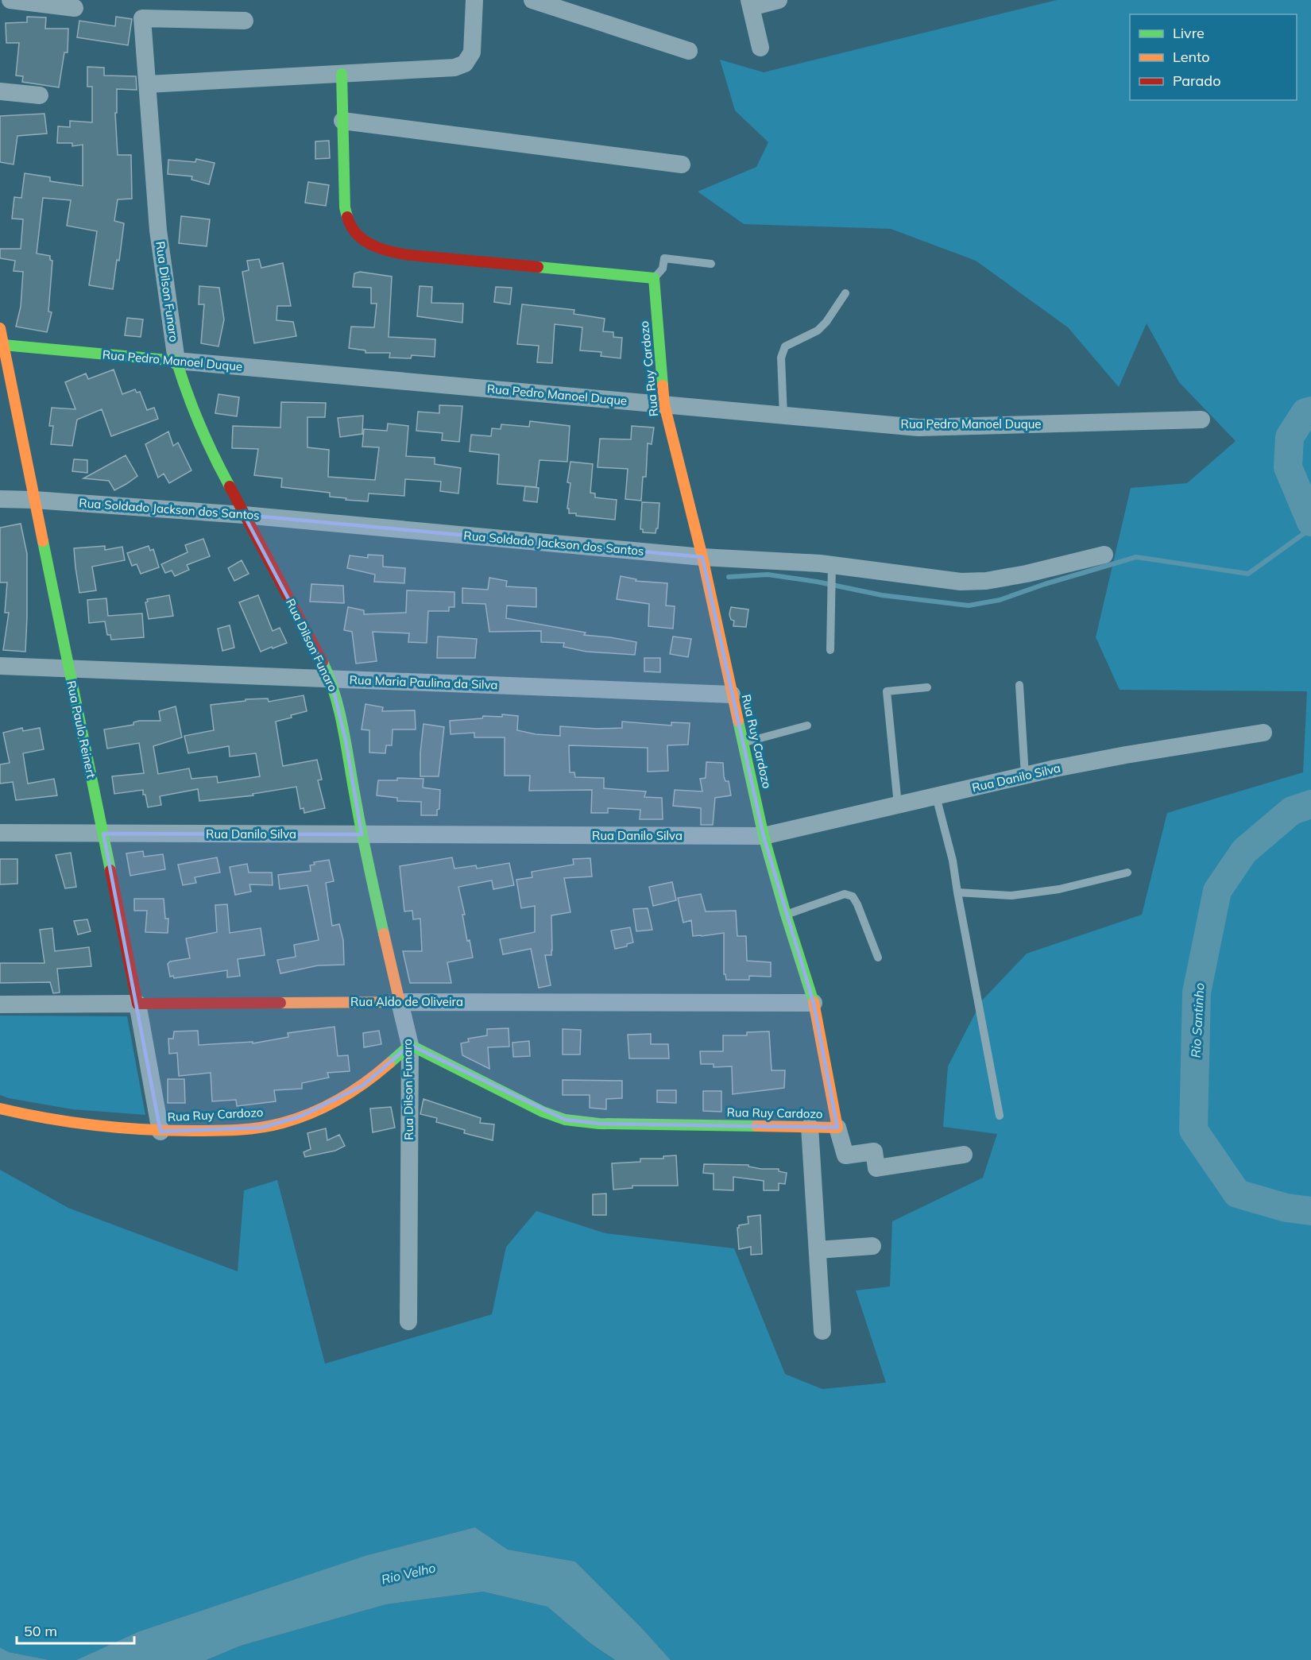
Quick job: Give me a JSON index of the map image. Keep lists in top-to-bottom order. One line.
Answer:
{"streets":{"street":["Rua Dilson Funaro","Rua Pedro Manoel Duque","Rua Ruy Cardozo","Rua Soldado Jackson dos Santos","Rua Maria Paulina da Silva","Rua Paulo Reinert","Rua Danilo Silva","Rua Aldo de Oliveira"]},"crossings":[["Rua Dilson Funaro","Rua Pedro Manoel Duque"],["Rua Dilson Funaro","Rua Ruy Cardozo"],["Rua Dilson Funaro","Rua Soldado Jackson dos Santos"],["Rua Dilson Funaro","Rua Maria Paulina da Silva"],["Rua Dilson Funaro","Rua Danilo Silva"],["Rua Dilson Funaro","Rua Aldo de Oliveira"],["Rua Pedro Manoel Duque","Rua Ruy Cardozo"],["Rua Pedro Manoel Duque","Rua Paulo Reinert"],["Rua Ruy Cardozo","Rua Soldado Jackson dos Santos"],["Rua Ruy Cardozo","Rua Maria Paulina da Silva"],["Rua Ruy Cardozo","Rua Paulo Reinert"],["Rua Ruy Cardozo","Rua Danilo Silva"],["Rua Ruy Cardozo","Rua Aldo de Oliveira"],["Rua Soldado Jackson dos Santos","Rua Paulo Reinert"],["Rua Maria Paulina da Silva","Rua Paulo Reinert"],["Rua Paulo Reinert","Rua Danilo Silva"],["Rua Paulo Reinert","Rua Aldo de Oliveira"]],"water":["Rio Santinho","Rio Velho"],"legend":["Livre","Lento","Parado"],"scale_bar":"50 m"}
